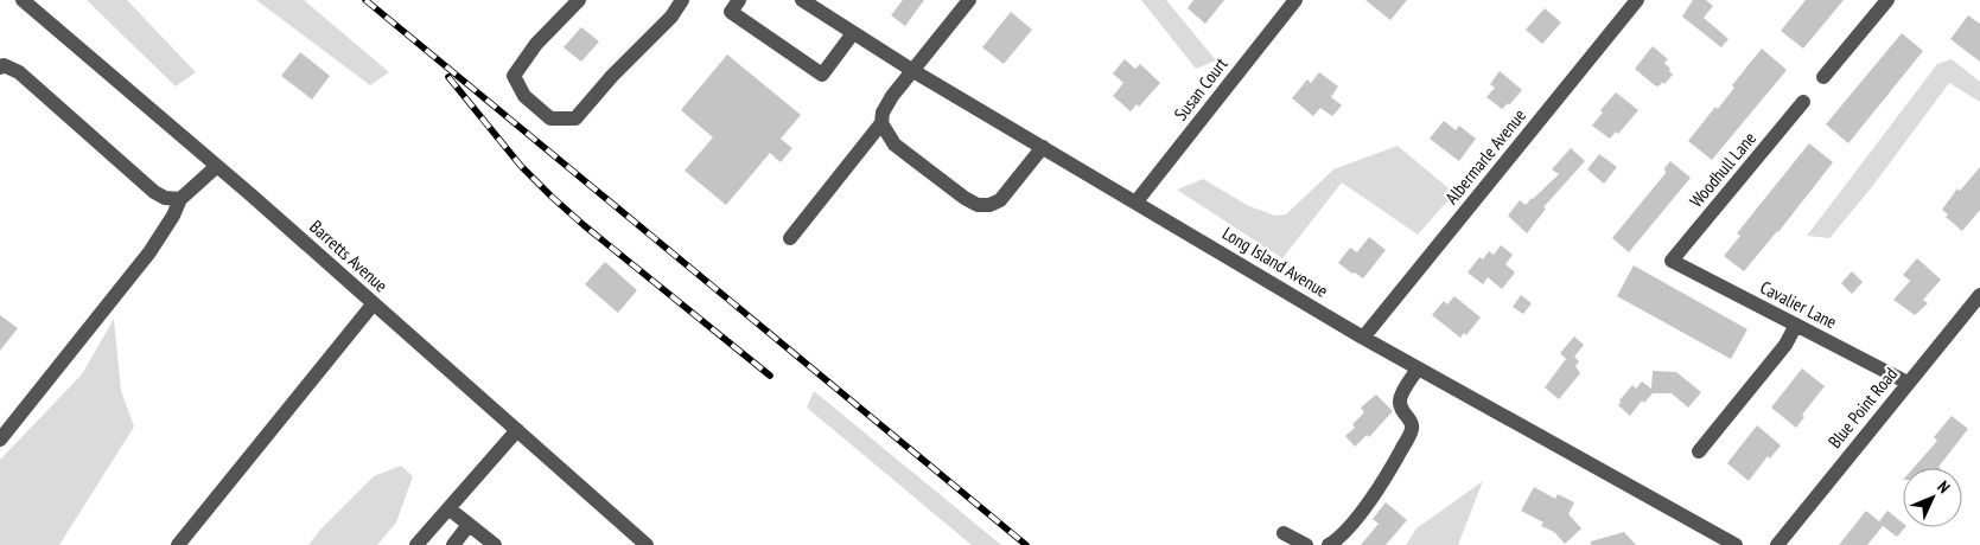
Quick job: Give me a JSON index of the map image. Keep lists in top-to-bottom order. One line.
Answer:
{"streets":{"street":["Susan Court","Albermarle Avenue","Woodhull Lane","Barretts Avenue","Long Island Avenue","Cavalier Lane","Blue Point Road"]},"crossings":[["Susan Court","Long Island Avenue"],["Albermarle Avenue","Long Island Avenue"],["Woodhull Lane","Cavalier Lane"],["Cavalier Lane","Blue Point Road"]],"north":"top right"}
